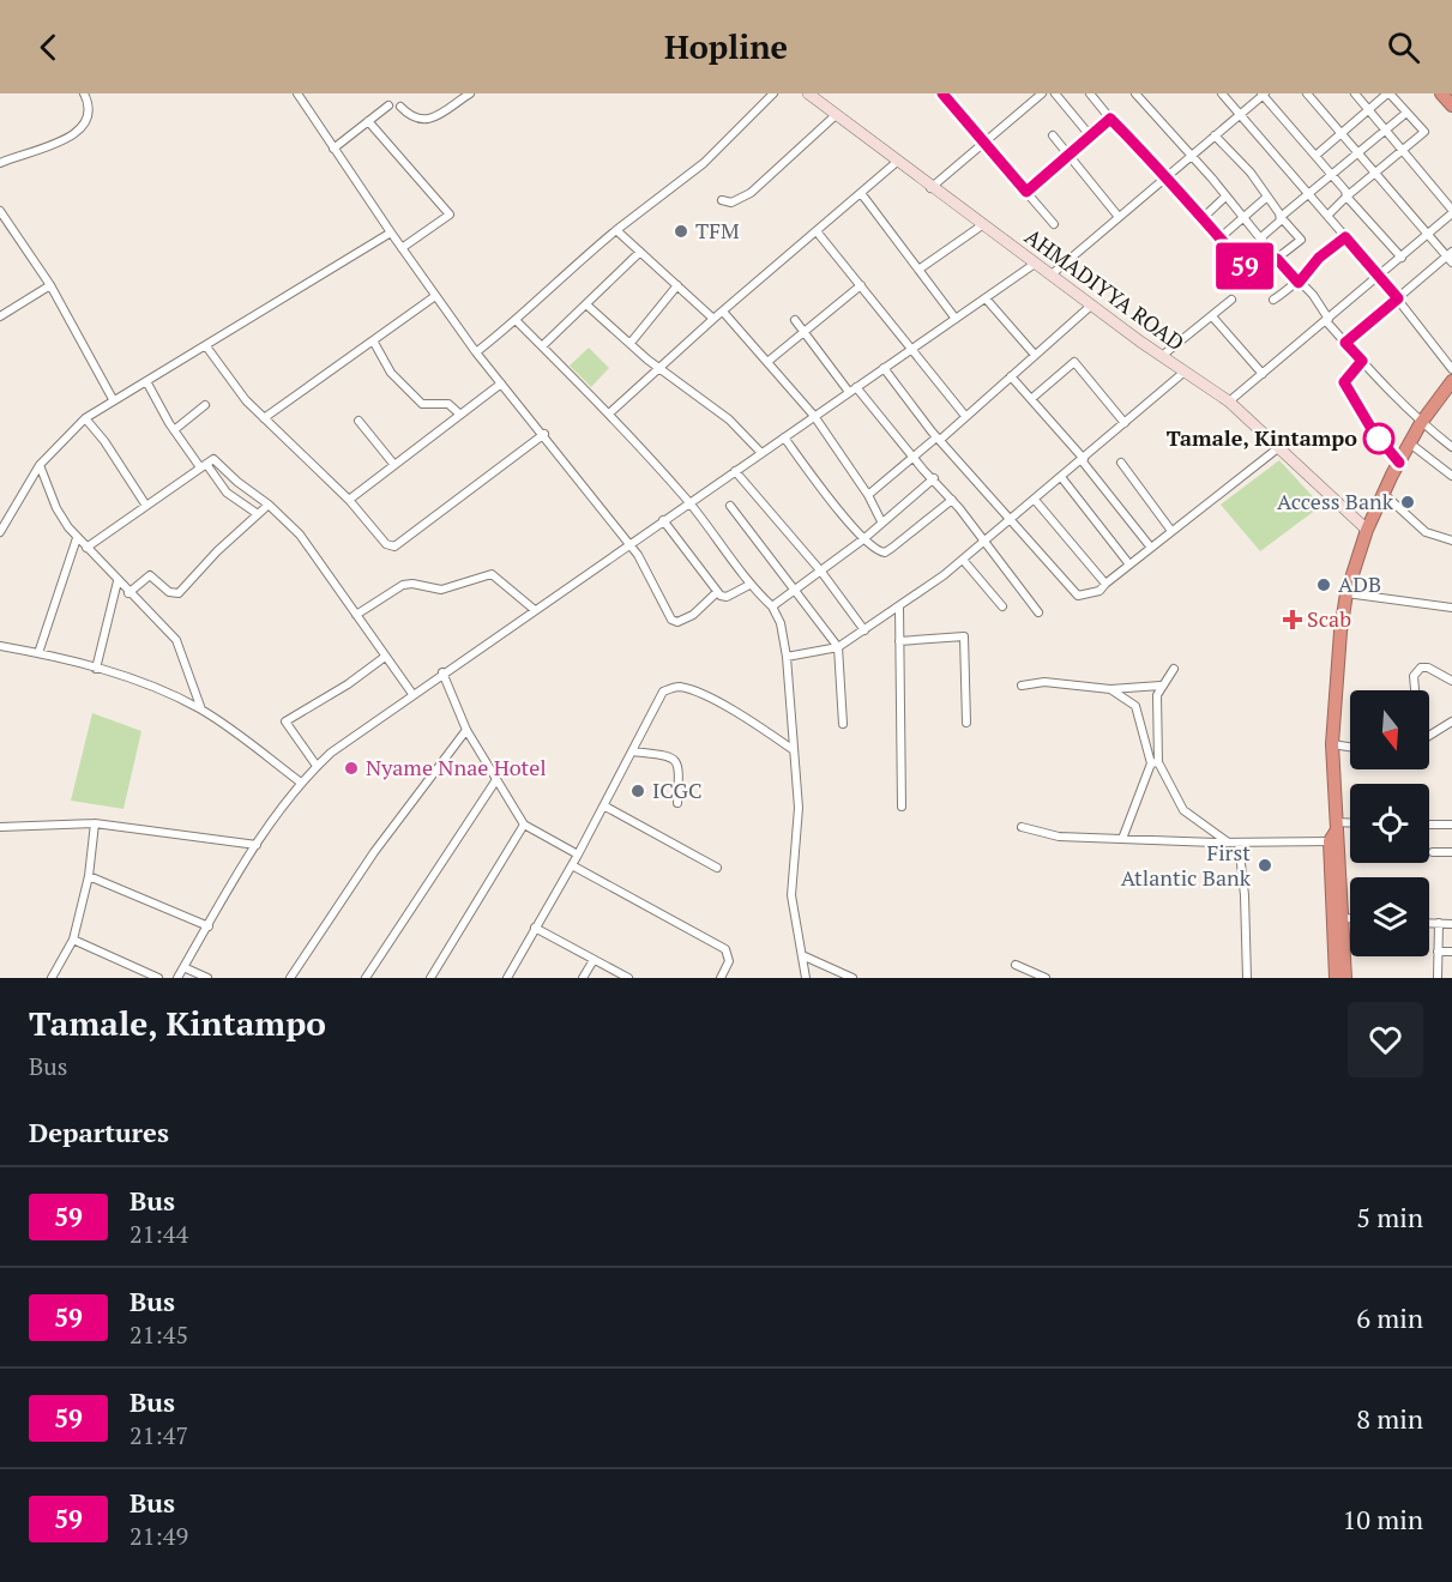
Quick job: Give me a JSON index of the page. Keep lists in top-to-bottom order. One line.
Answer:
{"streets":{"street":["AHMADIYYA ROAD"]},"places":{"other":["TFM","Tamale, Kintampo","Access Bank","ADB","Nyame Nnae Hotel","ICGC","First Atlantic Bank"],"health":["Scab"]},"lines":["bus line 59"],"north":"bottom","page":{"header":"Hopline","on_map":"59","heading":[["Tamale, Kintampo","Bus"],"Departures"],"list":[{"mark":"59","name":"Bus","note":"21:44","value":"5 min"},{"mark":"59","name":"Bus","note":"21:45","value":"6 min"},{"mark":"59","name":"Bus","note":"21:47","value":"8 min"},{"mark":"59","name":"Bus","note":"21:49","value":"10 min"}]}}
